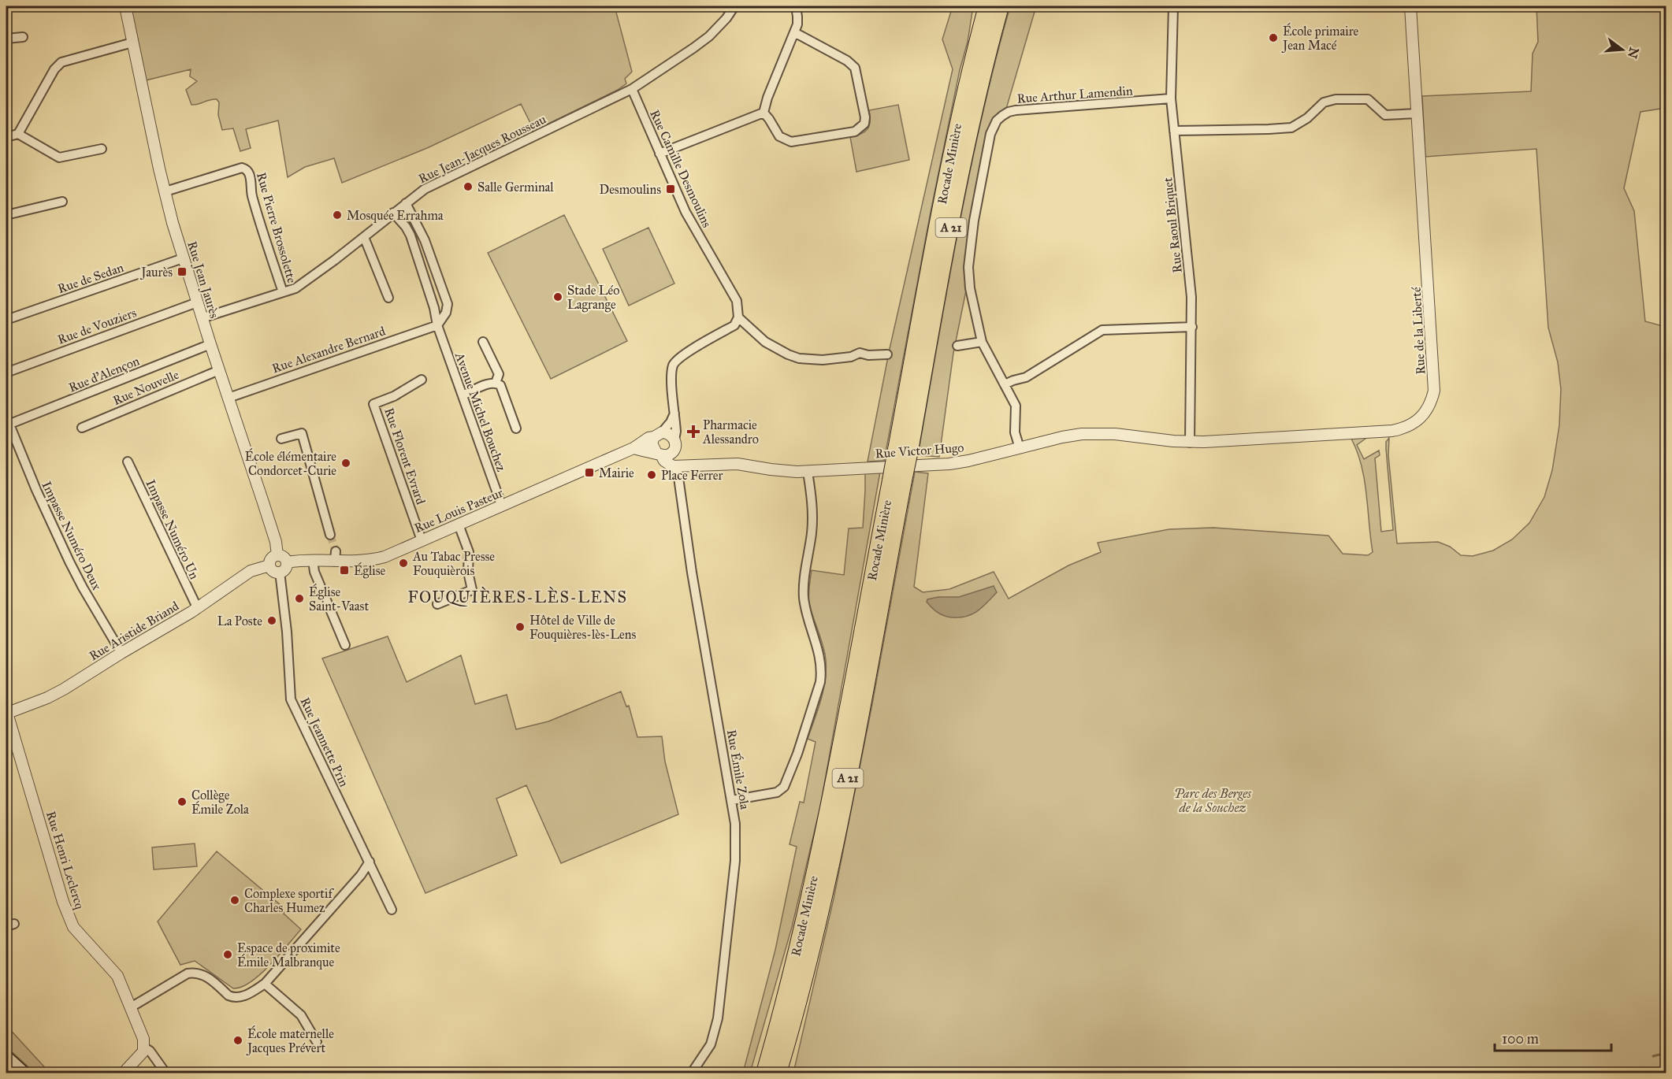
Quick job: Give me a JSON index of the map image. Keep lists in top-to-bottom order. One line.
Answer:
{"streets":{"highway":["Rocade Minière","A 21"],"street":["Rue Arthur Lamendin","Rue Jean-Jacques Rousseau","Rue Camille Desmoulins","Rue Raoul Briquet","Rue Pierre Brossolette","Rue de Sedan","Rue Jean Jaurès","Rue de Vouziers","Rue de la Liberté","Rue Alexandre Bernard","Rue d'Alençon","Rue Nouvelle","Avenue Michel Bouchez","Rue Victor Hugo","Rue Florent Evrard","Rue Louis Pasteur","Impasse Numéro Un","Impasse Numéro Deux","Rue Aristide Briand","Rue Jeannette Prin","Rue Émile Zola","Rue Henri Leclercq"]},"crossings":[["Rue Arthur Lamendin","Rue Raoul Briquet"],["Rue Arthur Lamendin","Rue Victor Hugo"],["Rue Jean-Jacques Rousseau","Rue Camille Desmoulins"],["Rue Jean-Jacques Rousseau","Rue Pierre Brossolette"],["Rue Jean-Jacques Rousseau","Rue Jean Jaurès"],["Rue Jean-Jacques Rousseau","Avenue Michel Bouchez"],["Rue Raoul Briquet","Rue de la Liberté"],["Rue Raoul Briquet","Rue Victor Hugo"],["Rue Pierre Brossolette","Rue Jean Jaurès"],["Rue de Sedan","Rue Jean Jaurès"],["Rue Jean Jaurès","Rue de Vouziers"],["Rue Jean Jaurès","Rue Alexandre Bernard"],["Rue Jean Jaurès","Rue d'Alençon"],["Rue Jean Jaurès","Rue Nouvelle"],["Rue Jean Jaurès","Rue Louis Pasteur"],["Rue Jean Jaurès","Rue Aristide Briand"],["Rue Jean Jaurès","Rue Jeannette Prin"],["Rue de la Liberté","Rue Victor Hugo"],["Rue Alexandre Bernard","Avenue Michel Bouchez"],["Rue d'Alençon","Impasse Numéro Deux"],["Avenue Michel Bouchez","Rue Louis Pasteur"],["Rue Victor Hugo","Rue Émile Zola"],["Rue Florent Evrard","Rue Louis Pasteur"],["Rue Louis Pasteur","Rue Aristide Briand"],["Rue Louis Pasteur","Rue Jeannette Prin"],["Impasse Numéro Un","Rue Aristide Briand"],["Impasse Numéro Deux","Rue Aristide Briand"],["Rue Aristide Briand","Rue Jeannette Prin"],["Rue Aristide Briand","Rue Henri Leclercq"]],"districts":["FOUQUIÈRES-LÈS-LENS"],"parks":["Parc des Berges de la Souchez"],"places":{"other":["École primaire Jean Macé","Salle Germinal","Mosquée Errahma","Stade Léo Lagrange","École élémentaire Condorcet-Curie","Place Ferrer","Au Tabac Presse Fouquièrois","Église Saint-Vaast","La Poste","Hôtel de Ville de Fouquières-lès-Lens","Collège Émile Zola","Complexe sportif Charles Humez","Espace de proximite Émile Malbranque","École maternelle Jacques Prévert"],"transit":["Desmoulins","Jaurès","Mairie","Église"],"health":["Pharmacie Alessandro"]},"scale_bar":"100 m","north":"right"}
